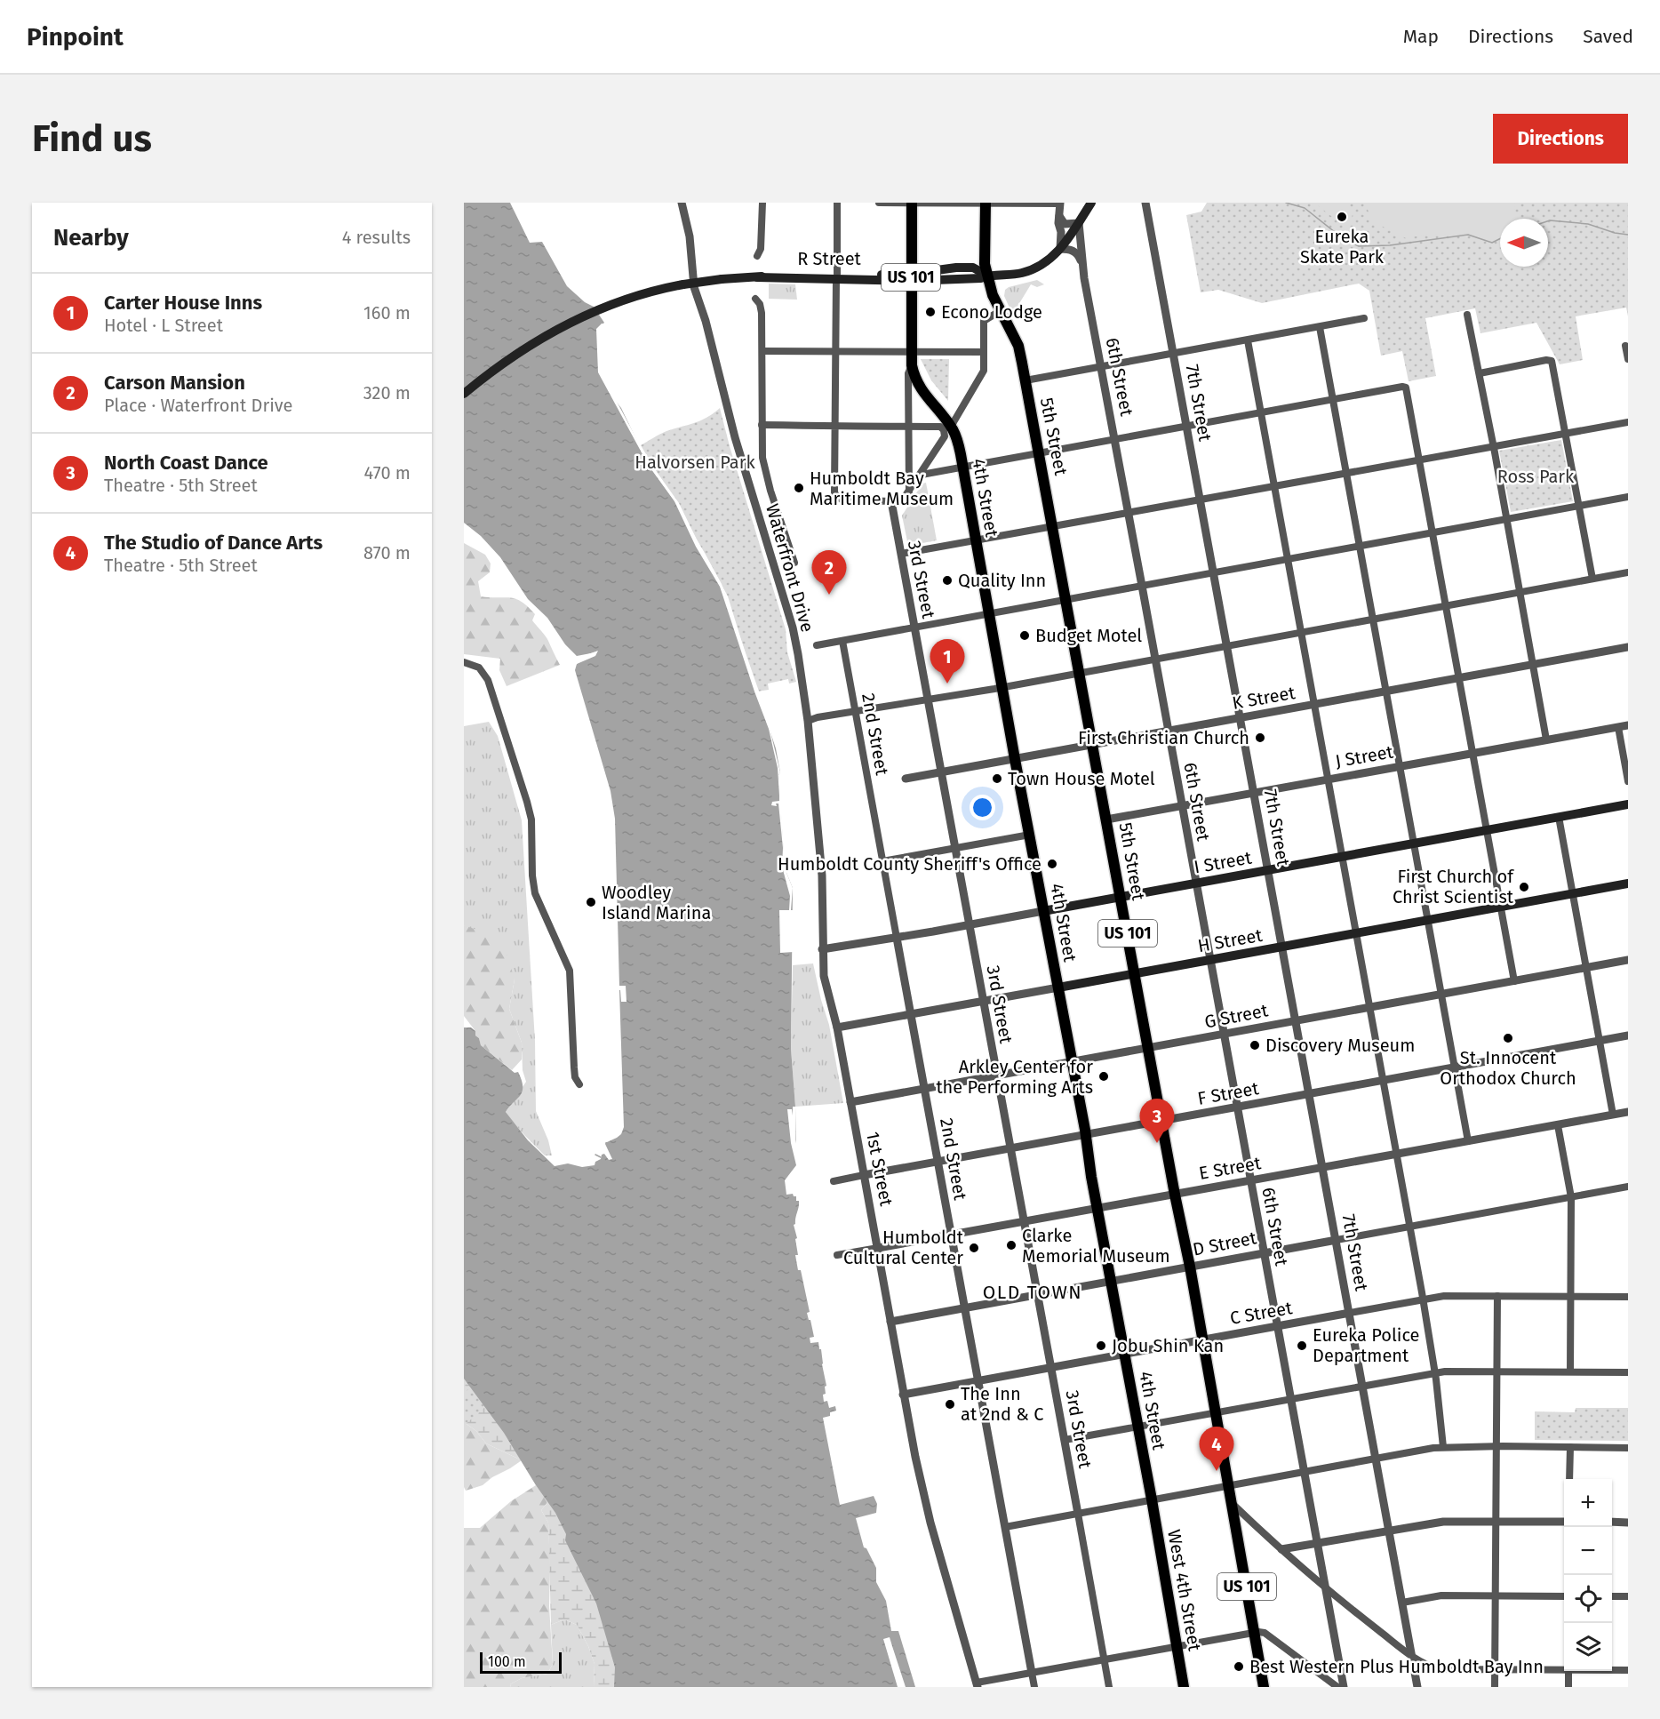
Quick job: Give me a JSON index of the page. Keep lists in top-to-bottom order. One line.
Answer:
{"streets":{"highway":["US 101","5th Street","4th Street","West 4th Street"],"main road":["R Street","I Street","H Street"],"street":["6th Street","7th Street","Waterfront Drive","3rd Street","K Street","2nd Street","J Street","G Street","F Street","E Street","1st Street","D Street","C Street"]},"crossings":[["R Street","6th Street"],["R Street","5th Street"],["R Street","4th Street"],["US 101","5th Street"],["6th Street","K Street"],["6th Street","J Street"],["6th Street","I Street"],["6th Street","H Street"],["6th Street","G Street"],["6th Street","F Street"],["6th Street","E Street"],["6th Street","D Street"],["6th Street","C Street"],["7th Street","K Street"],["7th Street","J Street"],["7th Street","I Street"],["7th Street","H Street"],["7th Street","G Street"],["7th Street","F Street"],["7th Street","E Street"],["7th Street","D Street"],["7th Street","C Street"],["5th Street","K Street"],["5th Street","J Street"],["5th Street","I Street"],["5th Street","H Street"],["5th Street","G Street"],["5th Street","F Street"],["5th Street","E Street"],["5th Street","D Street"],["5th Street","C Street"],["4th Street","K Street"],["4th Street","I Street"],["4th Street","H Street"],["4th Street","G Street"],["4th Street","F Street"],["4th Street","E Street"],["4th Street","D Street"],["4th Street","C Street"],["4th Street","West 4th Street"],["Waterfront Drive","I Street"],["Waterfront Drive","1st Street"],["3rd Street","K Street"],["3rd Street","I Street"],["3rd Street","H Street"],["3rd Street","G Street"],["3rd Street","F Street"],["3rd Street","E Street"],["3rd Street","D Street"],["3rd Street","C Street"],["2nd Street","I Street"],["2nd Street","H Street"],["2nd Street","G Street"],["2nd Street","F Street"],["2nd Street","E Street"],["2nd Street","D Street"],["2nd Street","C Street"],["I Street","1st Street"],["H Street","1st Street"],["G Street","1st Street"],["F Street","1st Street"],["E Street","1st Street"],["1st Street","D Street"],["1st Street","C Street"]],"districts":["OLD TOWN"],"parks":["Halvorsen Park","Ross Park"],"places":["Eureka Skate Park","Econo Lodge","Humboldt Bay Maritime Museum","Quality Inn","Budget Motel","First Christian Church","Town House Motel","Humboldt County Sheriff's Office","First Church of Christ Scientist","Woodley Island Marina","St. Innocent Orthodox Church","Discovery Museum","Arkley Center for the Performing Arts","Clarke Memorial Museum","Humboldt Cultural Center","Jobu Shin Kan","Eureka Police Department","The Inn at 2nd & C","Best Western Plus Humboldt Bay Inn"],"scale_bar":"100 m","north":"left","page":{"header":"Pinpoint","nav":["Map","Directions","Saved"],"buttons":"Directions","title":"Find us","heading":["Nearby","4 results"],"list":[{"mark":"1","name":"Carter House Inns","note":"Hotel · L Street","value":"160 m"},{"mark":"2","name":"Carson Mansion","note":"Place · Waterfront Drive","value":"320 m"},{"mark":"3","name":"North Coast Dance","note":"Theatre · 5th Street","value":"470 m"},{"mark":"4","name":"The Studio of Dance Arts","note":"Theatre · 5th Street","value":"870 m"}],"pins":["2","1","3","4"],"map_buttons":["+","−"],"scale":"100 m"}}
